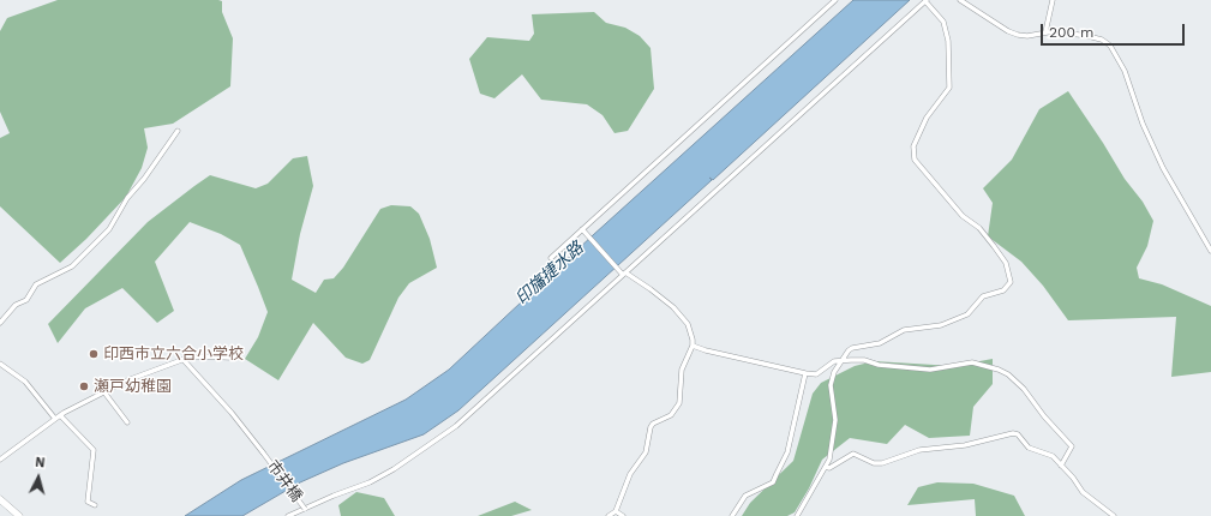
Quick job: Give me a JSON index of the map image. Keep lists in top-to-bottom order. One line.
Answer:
{"streets":{"street":["市井橋"]},"water":["印旛捷水路"],"places":["印西市立六合小学校","瀬戸幼稚園"],"scale_bar":"200 m","north":"top"}
